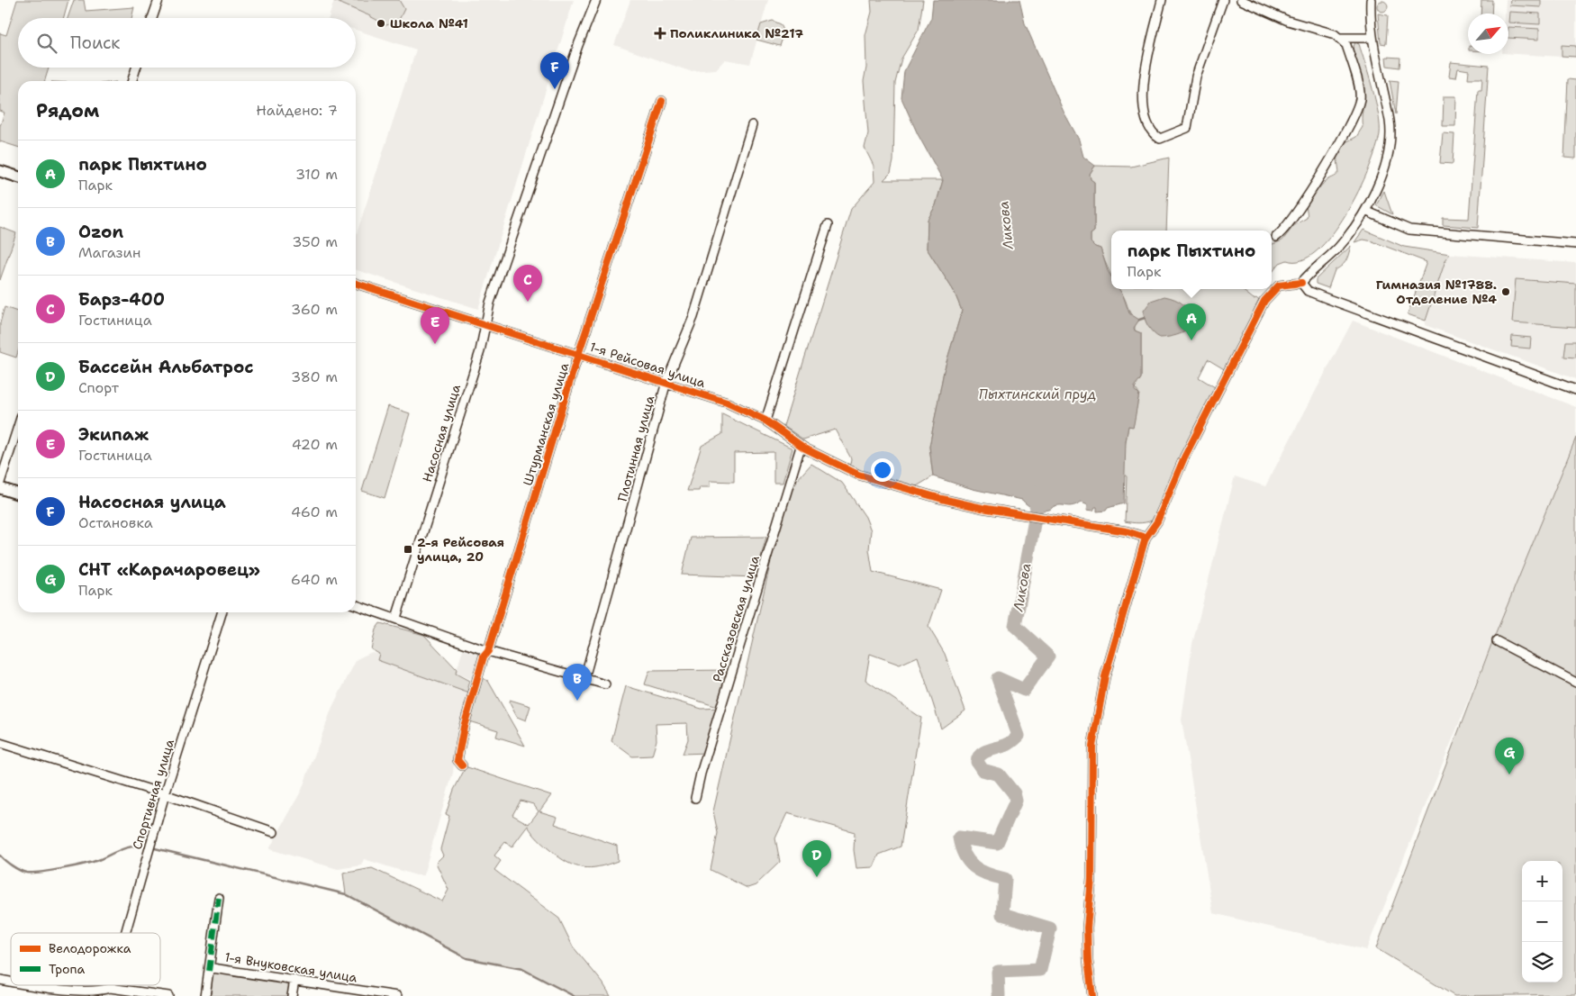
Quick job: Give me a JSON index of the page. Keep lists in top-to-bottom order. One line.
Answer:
{"streets":{"street":["1-я Рейсовая улица","Штурманская улица","Насосная улица","Плотинная улица","Рассказовская улица","Спортивная улица","1-я Внуковская улица"]},"crossings":[["1-я Рейсовая улица","Штурманская улица"],["1-я Рейсовая улица","Насосная улица"],["1-я Рейсовая улица","Плотинная улица"],["1-я Рейсовая улица","Рассказовская улица"]],"water":["Ликова","Пыхтинский пруд"],"places":{"other":["Школа №41","Гимназия №1788. Отделение №4"],"health":["Поликлиника №217"],"transit":["2-я Рейсовая улица, 20"]},"legend":["Велодорожка","Тропа"],"north":"top right","page":{"search":"Поиск","pins":["F","C","A","E","B","G","D"],"heading":["Рядом","Найдено: 7"],"list":[{"mark":"A","name":"парк Пыхтино","note":"Парк","value":"310 m"},{"mark":"B","name":"Ozon","note":"Магазин","value":"350 m"},{"mark":"C","name":"Барз-400","note":"Гостиница","value":"360 m"},{"mark":"D","name":"Бассейн Альбатрос","note":"Спорт","value":"380 m"},{"mark":"E","name":"Экипаж","note":"Гостиница","value":"420 m"},{"mark":"F","name":"Насосная улица","note":"Остановка","value":"460 m"},{"mark":"G","name":"СНТ «Карачаровец»","note":"Парк","value":"640 m"}],"popup":["парк Пыхтино","Парк"],"map_buttons":["+","−"]}}
